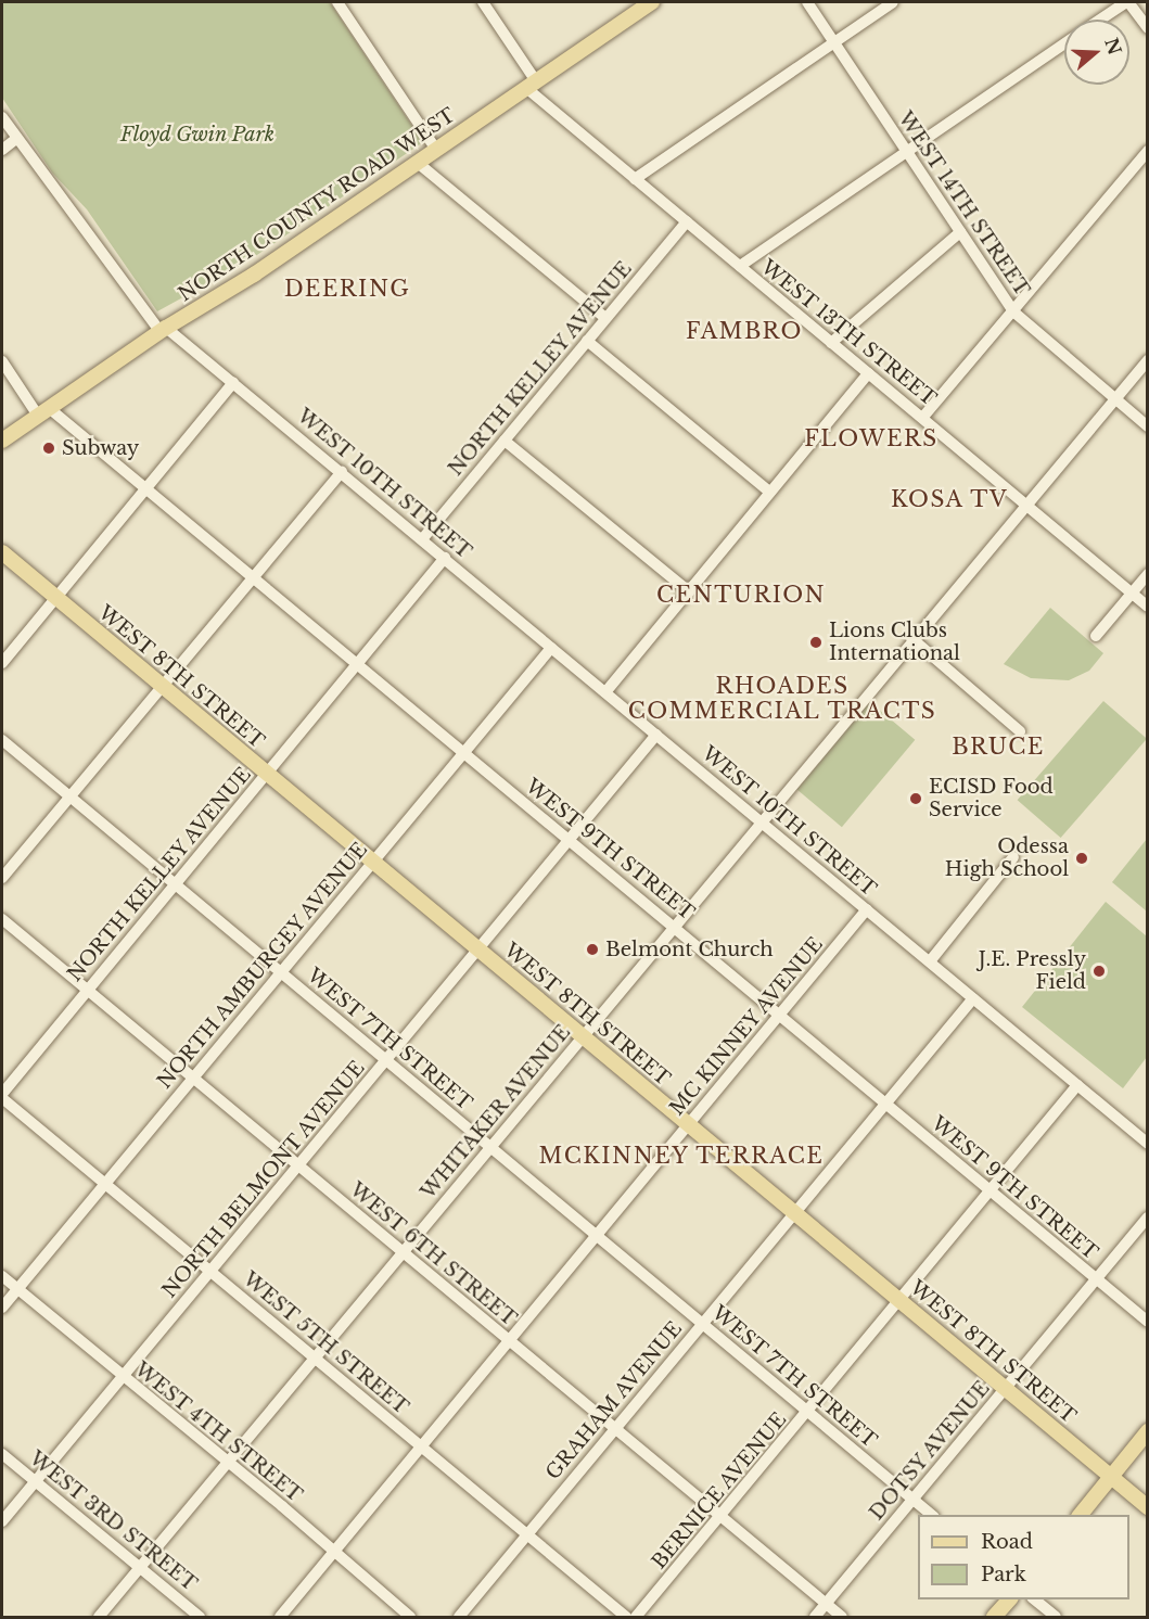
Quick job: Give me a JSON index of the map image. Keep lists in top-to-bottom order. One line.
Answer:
{"streets":{"main road":["NORTH COUNTY ROAD WEST","WEST 8TH STREET"],"street":["WEST 14TH STREET","WEST 13TH STREET","NORTH KELLEY AVENUE","WEST 10TH STREET","WEST 9TH STREET","NORTH AMBURGEY AVENUE","MC KINNEY AVENUE","WEST 7TH STREET","WHITAKER AVENUE","NORTH BELMONT AVENUE","WEST 6TH STREET","WEST 5TH STREET","GRAHAM AVENUE","WEST 4TH STREET","DOTSY AVENUE","BERNICE AVENUE","WEST 3RD STREET"]},"crossings":[["WEST 14TH STREET","WHITAKER AVENUE"],["NORTH COUNTY ROAD WEST","WEST 13TH STREET"],["NORTH COUNTY ROAD WEST","WEST 10TH STREET"],["NORTH COUNTY ROAD WEST","WEST 9TH STREET"],["WEST 13TH STREET","NORTH KELLEY AVENUE"],["WEST 13TH STREET","WHITAKER AVENUE"],["NORTH KELLEY AVENUE","WEST 10TH STREET"],["NORTH KELLEY AVENUE","WEST 8TH STREET"],["NORTH KELLEY AVENUE","WEST 9TH STREET"],["NORTH KELLEY AVENUE","WEST 7TH STREET"],["NORTH KELLEY AVENUE","WEST 6TH STREET"],["NORTH KELLEY AVENUE","WEST 5TH STREET"],["WEST 10TH STREET","NORTH AMBURGEY AVENUE"],["WEST 10TH STREET","MC KINNEY AVENUE"],["WEST 10TH STREET","WHITAKER AVENUE"],["WEST 10TH STREET","NORTH BELMONT AVENUE"],["WEST 10TH STREET","GRAHAM AVENUE"],["WEST 10TH STREET","BERNICE AVENUE"],["WEST 8TH STREET","NORTH AMBURGEY AVENUE"],["WEST 8TH STREET","MC KINNEY AVENUE"],["WEST 8TH STREET","WHITAKER AVENUE"],["WEST 8TH STREET","NORTH BELMONT AVENUE"],["WEST 8TH STREET","GRAHAM AVENUE"],["WEST 8TH STREET","DOTSY AVENUE"],["WEST 8TH STREET","BERNICE AVENUE"],["WEST 9TH STREET","NORTH AMBURGEY AVENUE"],["WEST 9TH STREET","MC KINNEY AVENUE"],["WEST 9TH STREET","WHITAKER AVENUE"],["WEST 9TH STREET","NORTH BELMONT AVENUE"],["WEST 9TH STREET","GRAHAM AVENUE"],["WEST 9TH STREET","DOTSY AVENUE"],["WEST 9TH STREET","BERNICE AVENUE"],["NORTH AMBURGEY AVENUE","WEST 7TH STREET"],["NORTH AMBURGEY AVENUE","WEST 6TH STREET"],["NORTH AMBURGEY AVENUE","WEST 5TH STREET"],["NORTH AMBURGEY AVENUE","WEST 4TH STREET"],["MC KINNEY AVENUE","WEST 7TH STREET"],["MC KINNEY AVENUE","WEST 6TH STREET"],["MC KINNEY AVENUE","WEST 5TH STREET"],["MC KINNEY AVENUE","WEST 4TH STREET"],["WEST 7TH STREET","WHITAKER AVENUE"],["WEST 7TH STREET","NORTH BELMONT AVENUE"],["WEST 7TH STREET","GRAHAM AVENUE"],["WEST 7TH STREET","DOTSY AVENUE"],["WEST 7TH STREET","BERNICE AVENUE"],["WHITAKER AVENUE","WEST 6TH STREET"],["WHITAKER AVENUE","WEST 5TH STREET"],["WHITAKER AVENUE","WEST 4TH STREET"],["WHITAKER AVENUE","WEST 3RD STREET"],["NORTH BELMONT AVENUE","WEST 6TH STREET"],["NORTH BELMONT AVENUE","WEST 5TH STREET"],["NORTH BELMONT AVENUE","WEST 4TH STREET"],["NORTH BELMONT AVENUE","WEST 3RD STREET"],["WEST 6TH STREET","GRAHAM AVENUE"],["WEST 6TH STREET","DOTSY AVENUE"],["WEST 6TH STREET","BERNICE AVENUE"],["WEST 5TH STREET","GRAHAM AVENUE"]],"districts":["DEERING","FAMBRO","FLOWERS","KOSA TV","CENTURION","RHOADES COMMERCIAL TRACTS","BRUCE","MCKINNEY TERRACE"],"parks":["Floyd Gwin Park"],"places":["Subway","Lions Clubs International","ECISD Food Service","Odessa High School","Belmont Church","J.E. Pressly Field"],"legend":["Road","Park"],"north":"right"}
